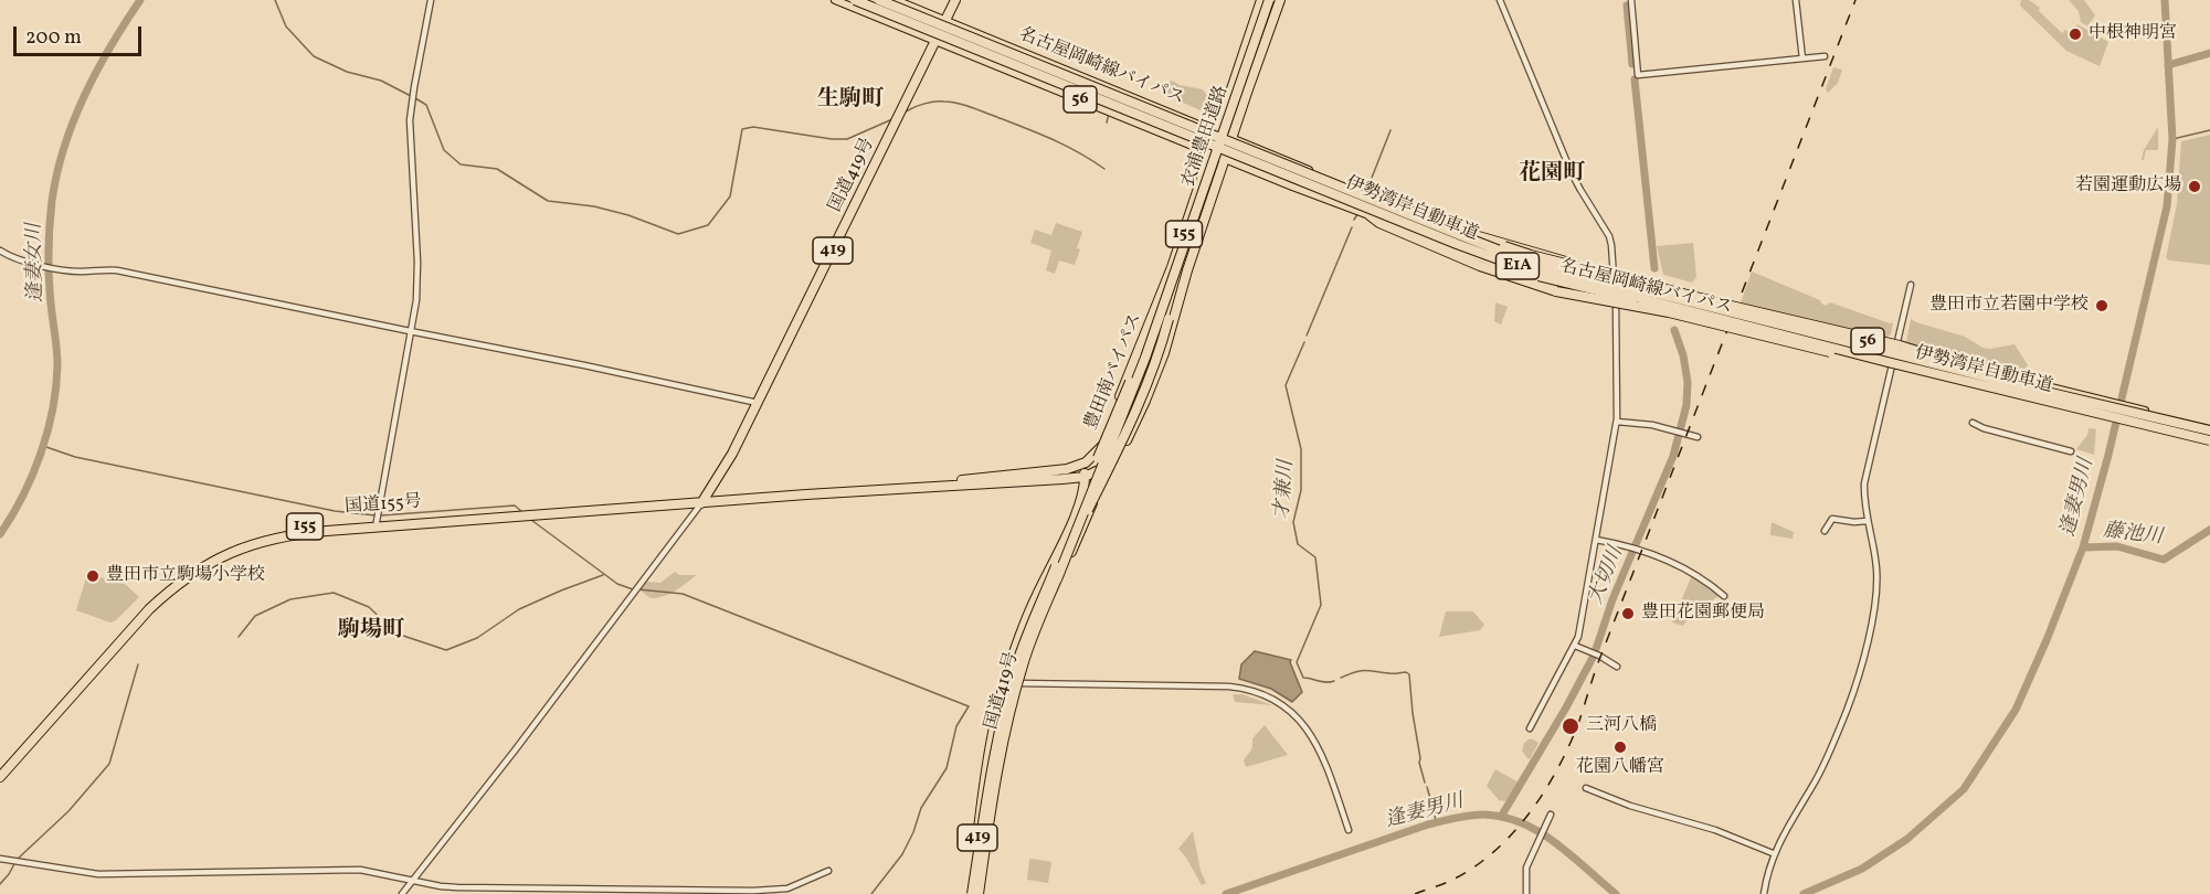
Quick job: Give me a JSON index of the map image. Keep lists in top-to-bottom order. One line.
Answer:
{"streets":{"highway":["衣浦豊田道路","国道419号","伊勢湾岸自動車道","155","419","E1A","豊田南バイパス","国道155号"],"main road":["名古屋岡崎線バイパス","56"]},"crossings":[["名古屋岡崎線バイパス","国道419号"],["名古屋岡崎線バイパス","伊勢湾岸自動車道"],["名古屋岡崎線バイパス","155"],["名古屋岡崎線バイパス","豊田南バイパス"],["衣浦豊田道路","国道419号"],["衣浦豊田道路","155"],["衣浦豊田道路","豊田南バイパス"],["国道419号","155"],["国道419号","419"],["国道419号","豊田南バイパス"],["国道419号","国道155号"],["155","豊田南バイパス"],["155","国道155号"],["豊田南バイパス","国道155号"]],"districts":["生駒町","花園町","駒場町"],"water":["逢妻女川","才兼川","逢妻男川","藤池川","大切川"],"places":["中根神明宮","若園運動広場","豊田市立若園中学校","豊田市立駒場小学校","豊田花園郵便局","三河八橋","花園八幡宮"],"scale_bar":"200 m"}
